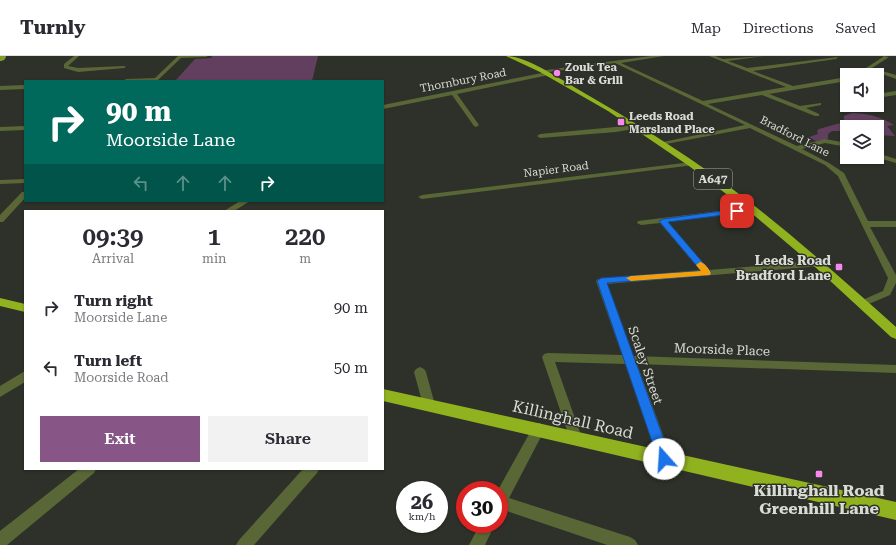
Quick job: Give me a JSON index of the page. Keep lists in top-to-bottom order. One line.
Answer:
{"streets":{"highway":["A647","Killinghall Road"],"street":["Thornbury Road","Bradford Lane","Napier Road","Moorside Place","Scaley Street"]},"crossings":[["Thornbury Road","Bradford Lane"],["Thornbury Road","A647"],["Bradford Lane","A647"],["Napier Road","A647"],["Moorside Place","Scaley Street"],["Moorside Place","Killinghall Road"],["Scaley Street","Killinghall Road"]],"places":{"other":["Zouk Tea Bar & Grill"],"transit":["Leeds Road Marsland Place","Leeds Road Bradford Lane","Killinghall Road Greenhill Lane"]},"page":{"header":"Turnly","nav":["Map","Directions","Saved"],"turn":["90 m","Moorside Lane"],"eta":["09:39","Arrival","1","min","220","m"],"list":[{"name":"Turn right","note":"Moorside Lane","value":"90 m"},{"name":"Turn left","note":"Moorside Road","value":"50 m"}],"buttons":["Exit","Share"],"speed":"26 km/h","limit":"30"}}
